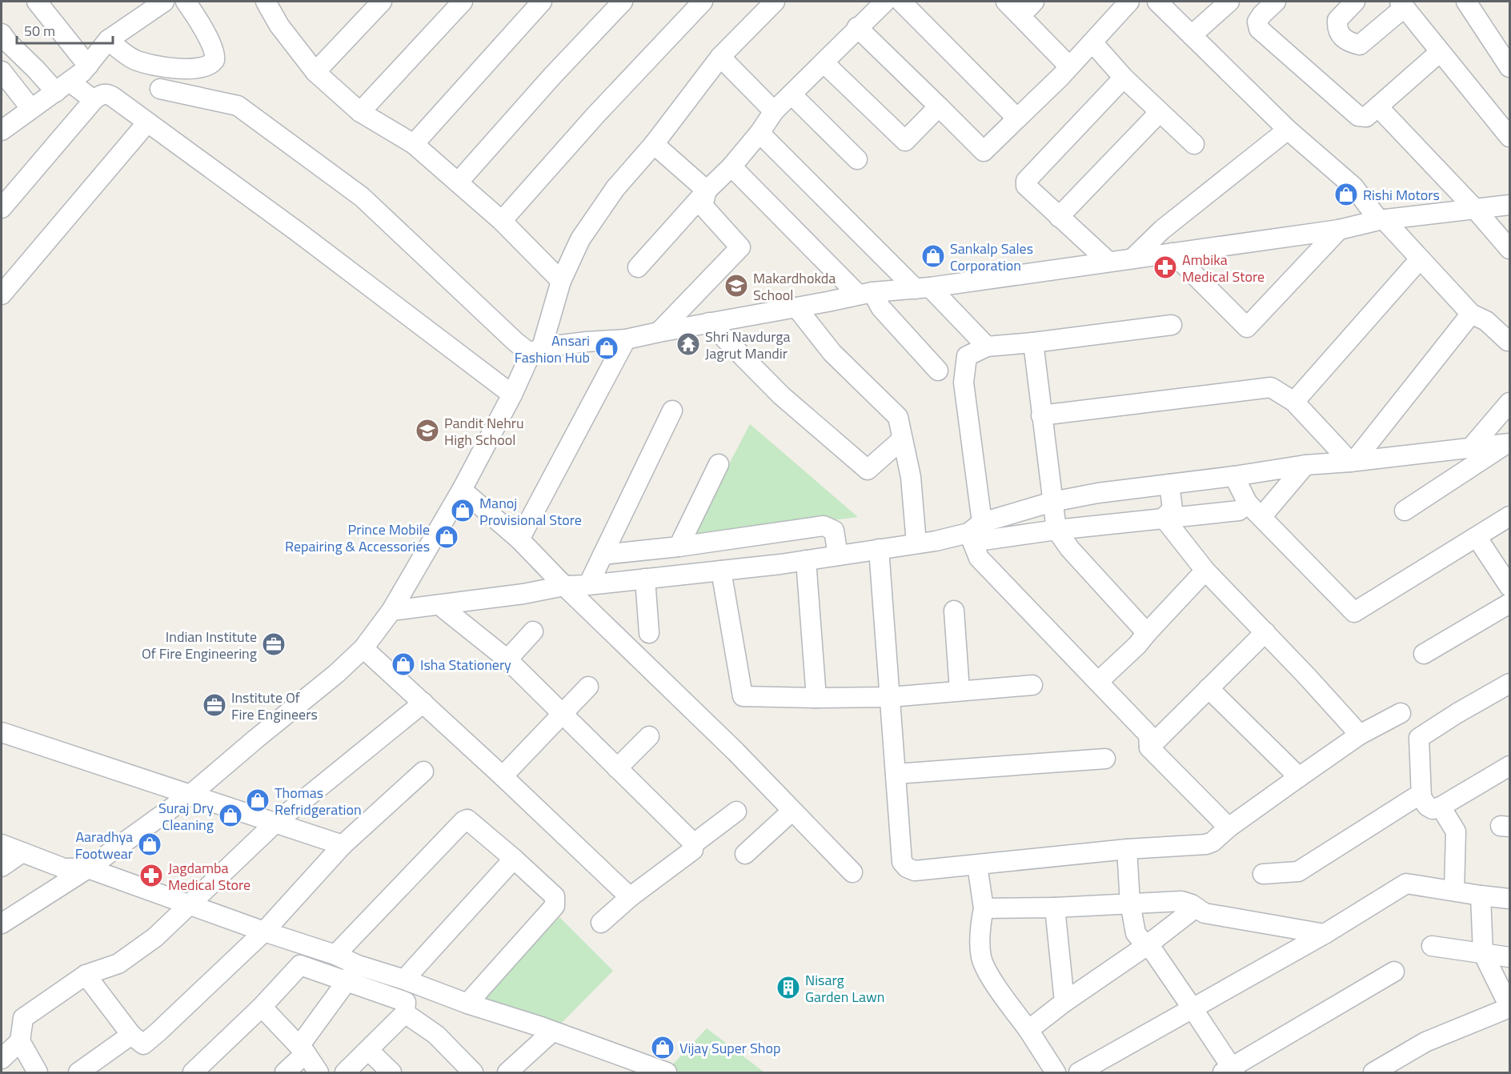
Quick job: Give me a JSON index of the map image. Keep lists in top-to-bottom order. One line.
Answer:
{"places":{"shop":["Rishi Motors","Sankalp Sales Corporation","Ansari Fashion Hub","Manoj Provisional Store","Prince Mobile Repairing & Accessories","Isha Stationery","Thomas Refridgeration","Suraj Dry Cleaning","Aaradhya Footwear","Vijay Super Shop"],"pharmacy":["Ambika Medical Store","Jagdamba Medical Store"],"school or university":["Makardhokda School","Pandit Nehru High School"],"temple":["Shri Navdurga Jagrut Mandir"],"office":["Indian Institute Of Fire Engineering","Institute Of Fire Engineers"],"building":["Nisarg Garden Lawn"]},"scale_bar":"50 m"}
